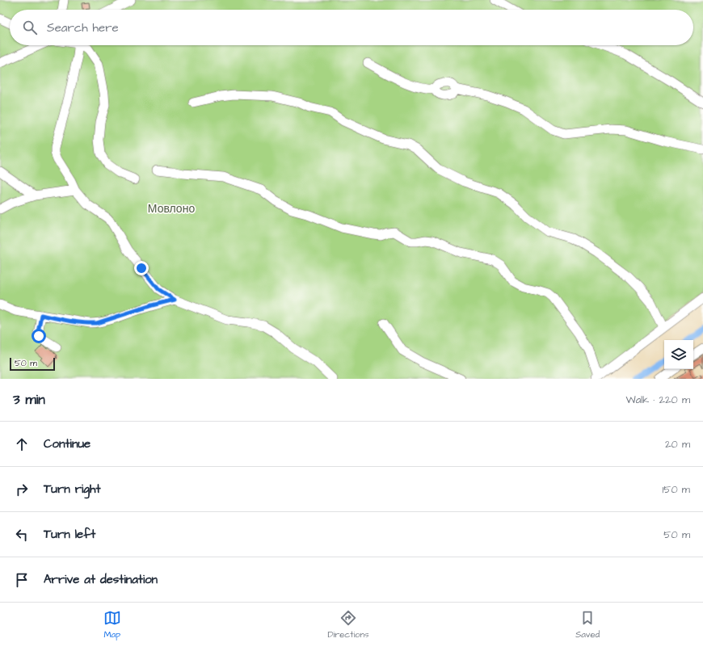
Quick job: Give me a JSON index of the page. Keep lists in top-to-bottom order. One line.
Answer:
{"parks":["Мовлоно"],"scale_bar":"50 m","page":{"search":"Search here","scale":"50 m","heading":["3 min","Walk · 220 m"],"list":[["Continue","20 m"],["Turn right","150 m"],["Turn left","50 m"],"Arrive at destination"],"nav":["Map","Directions","Saved"]}}
